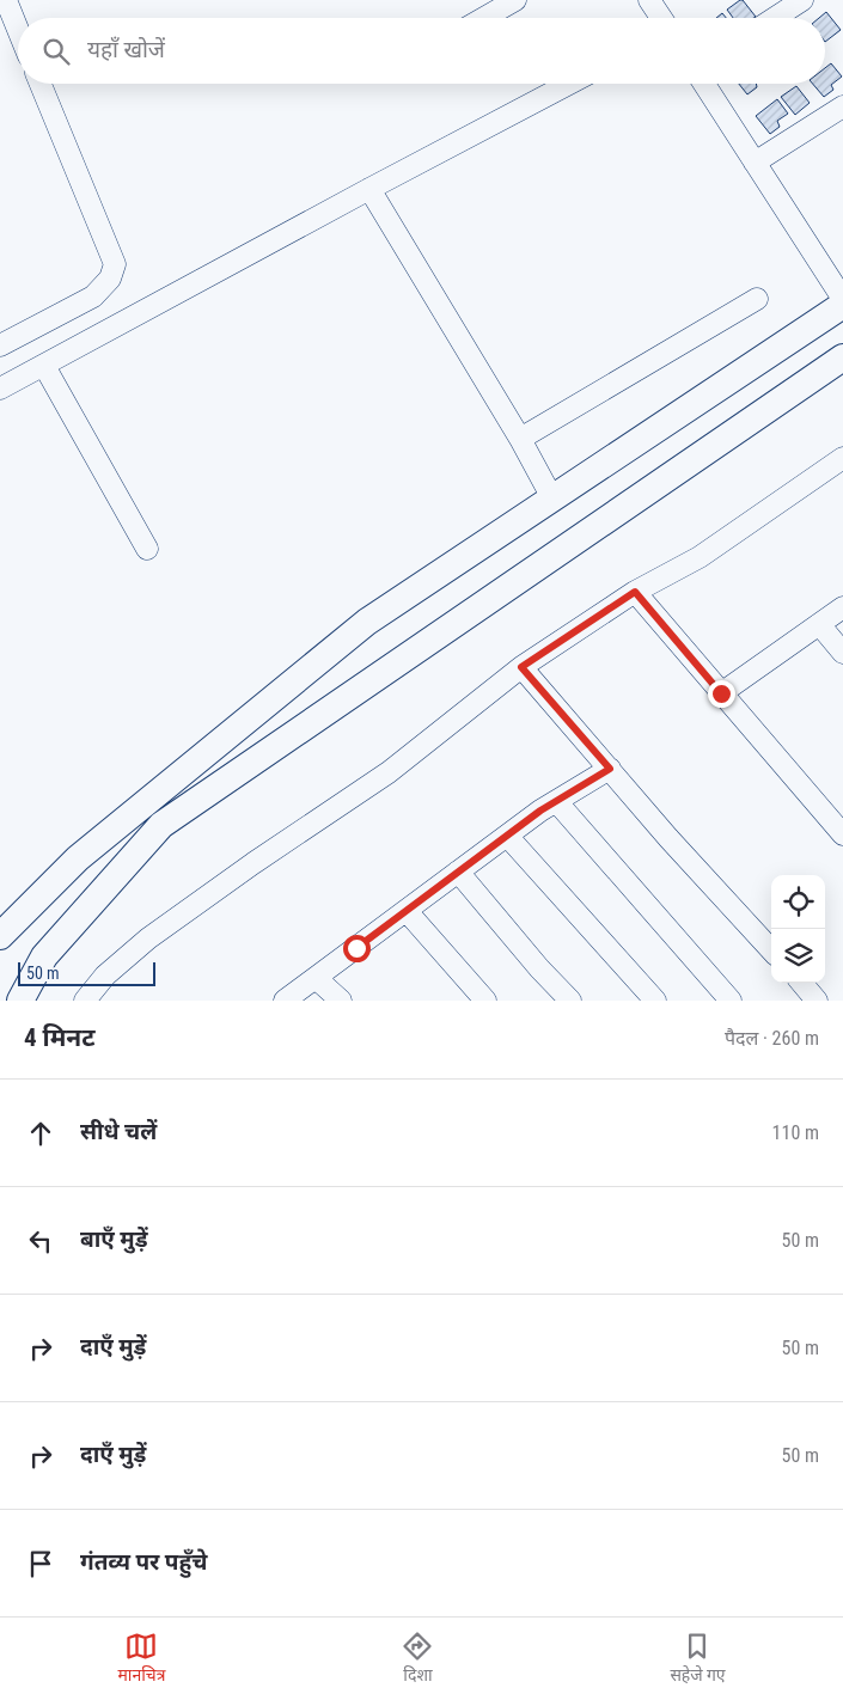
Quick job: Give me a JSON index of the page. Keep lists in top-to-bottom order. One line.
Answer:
{"scale_bar":"50 m","page":{"search":"यहाँ खोजें","scale":"50 m","heading":["4 मिनट","पैदल · 260 m"],"list":[["सीधे चलें","110 m"],["बाएँ मुड़ें","50 m"],["दाएँ मुड़ें","50 m"],["दाएँ मुड़ें","50 m"],"गंतव्य पर पहुँचे"],"nav":["मानचित्र","दिशा","सहेजे गए"]}}
